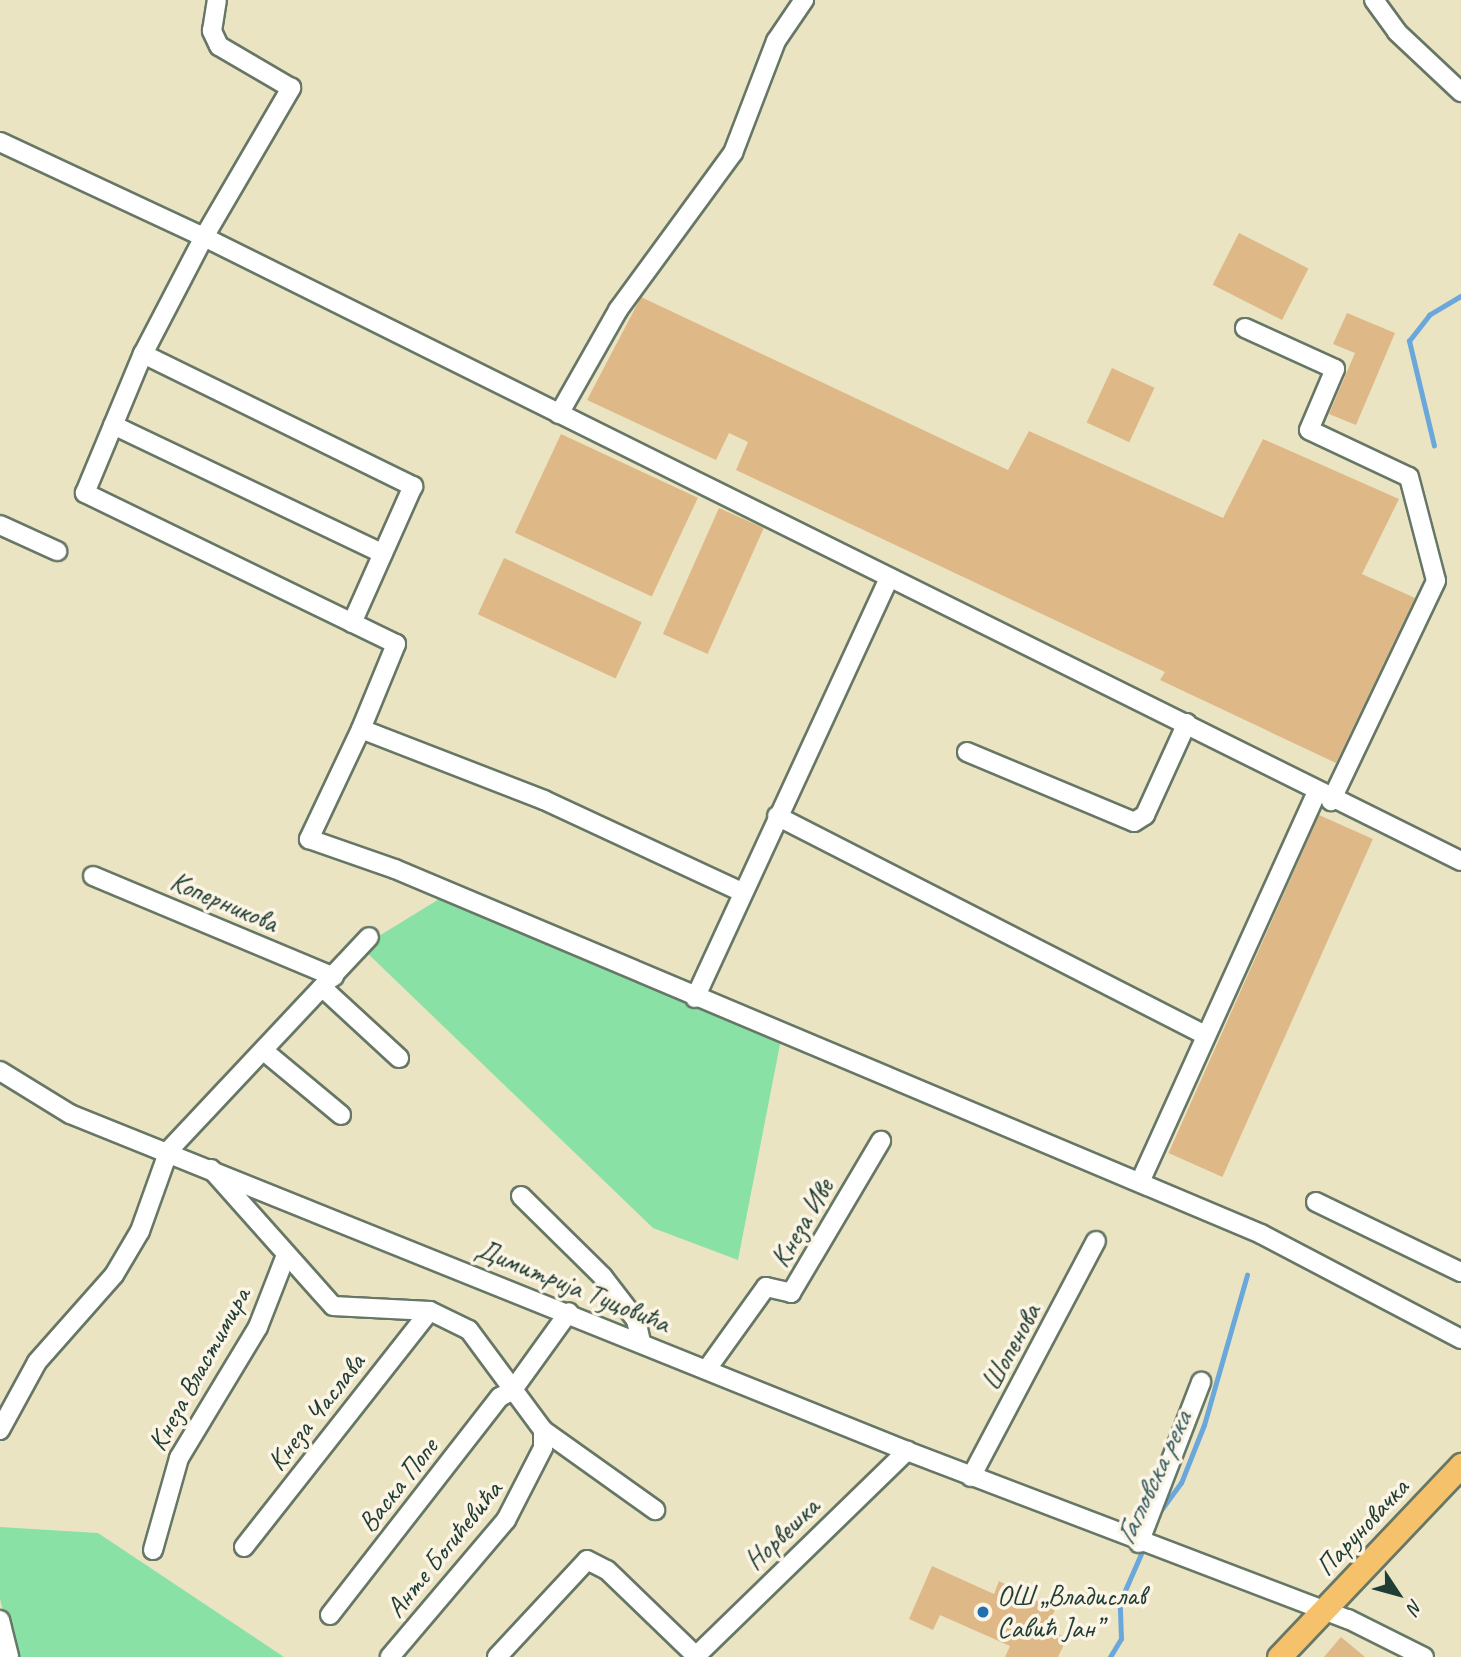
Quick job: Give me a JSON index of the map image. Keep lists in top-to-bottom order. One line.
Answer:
{"streets":{"main road":["Паруновачка"],"street":["Коперникова","Кнеза Иве","Димитрија Туцовића","Шопенова","Кнеза Властимира","Кнеза Часлава","Васка Попе","Норвешка","Анте Богићевића"]},"crossings":[["Кнеза Иве","Димитрија Туцовића"],["Димитрија Туцовића","Шопенова"],["Димитрија Туцовића","Васка Попе"],["Димитрија Туцовића","Паруновачка"],["Димитрија Туцовића","Норвешка"]],"water":["Гагловска река"],"places":["ОШ „Владислав Савић Јан”"],"north":"bottom right"}
